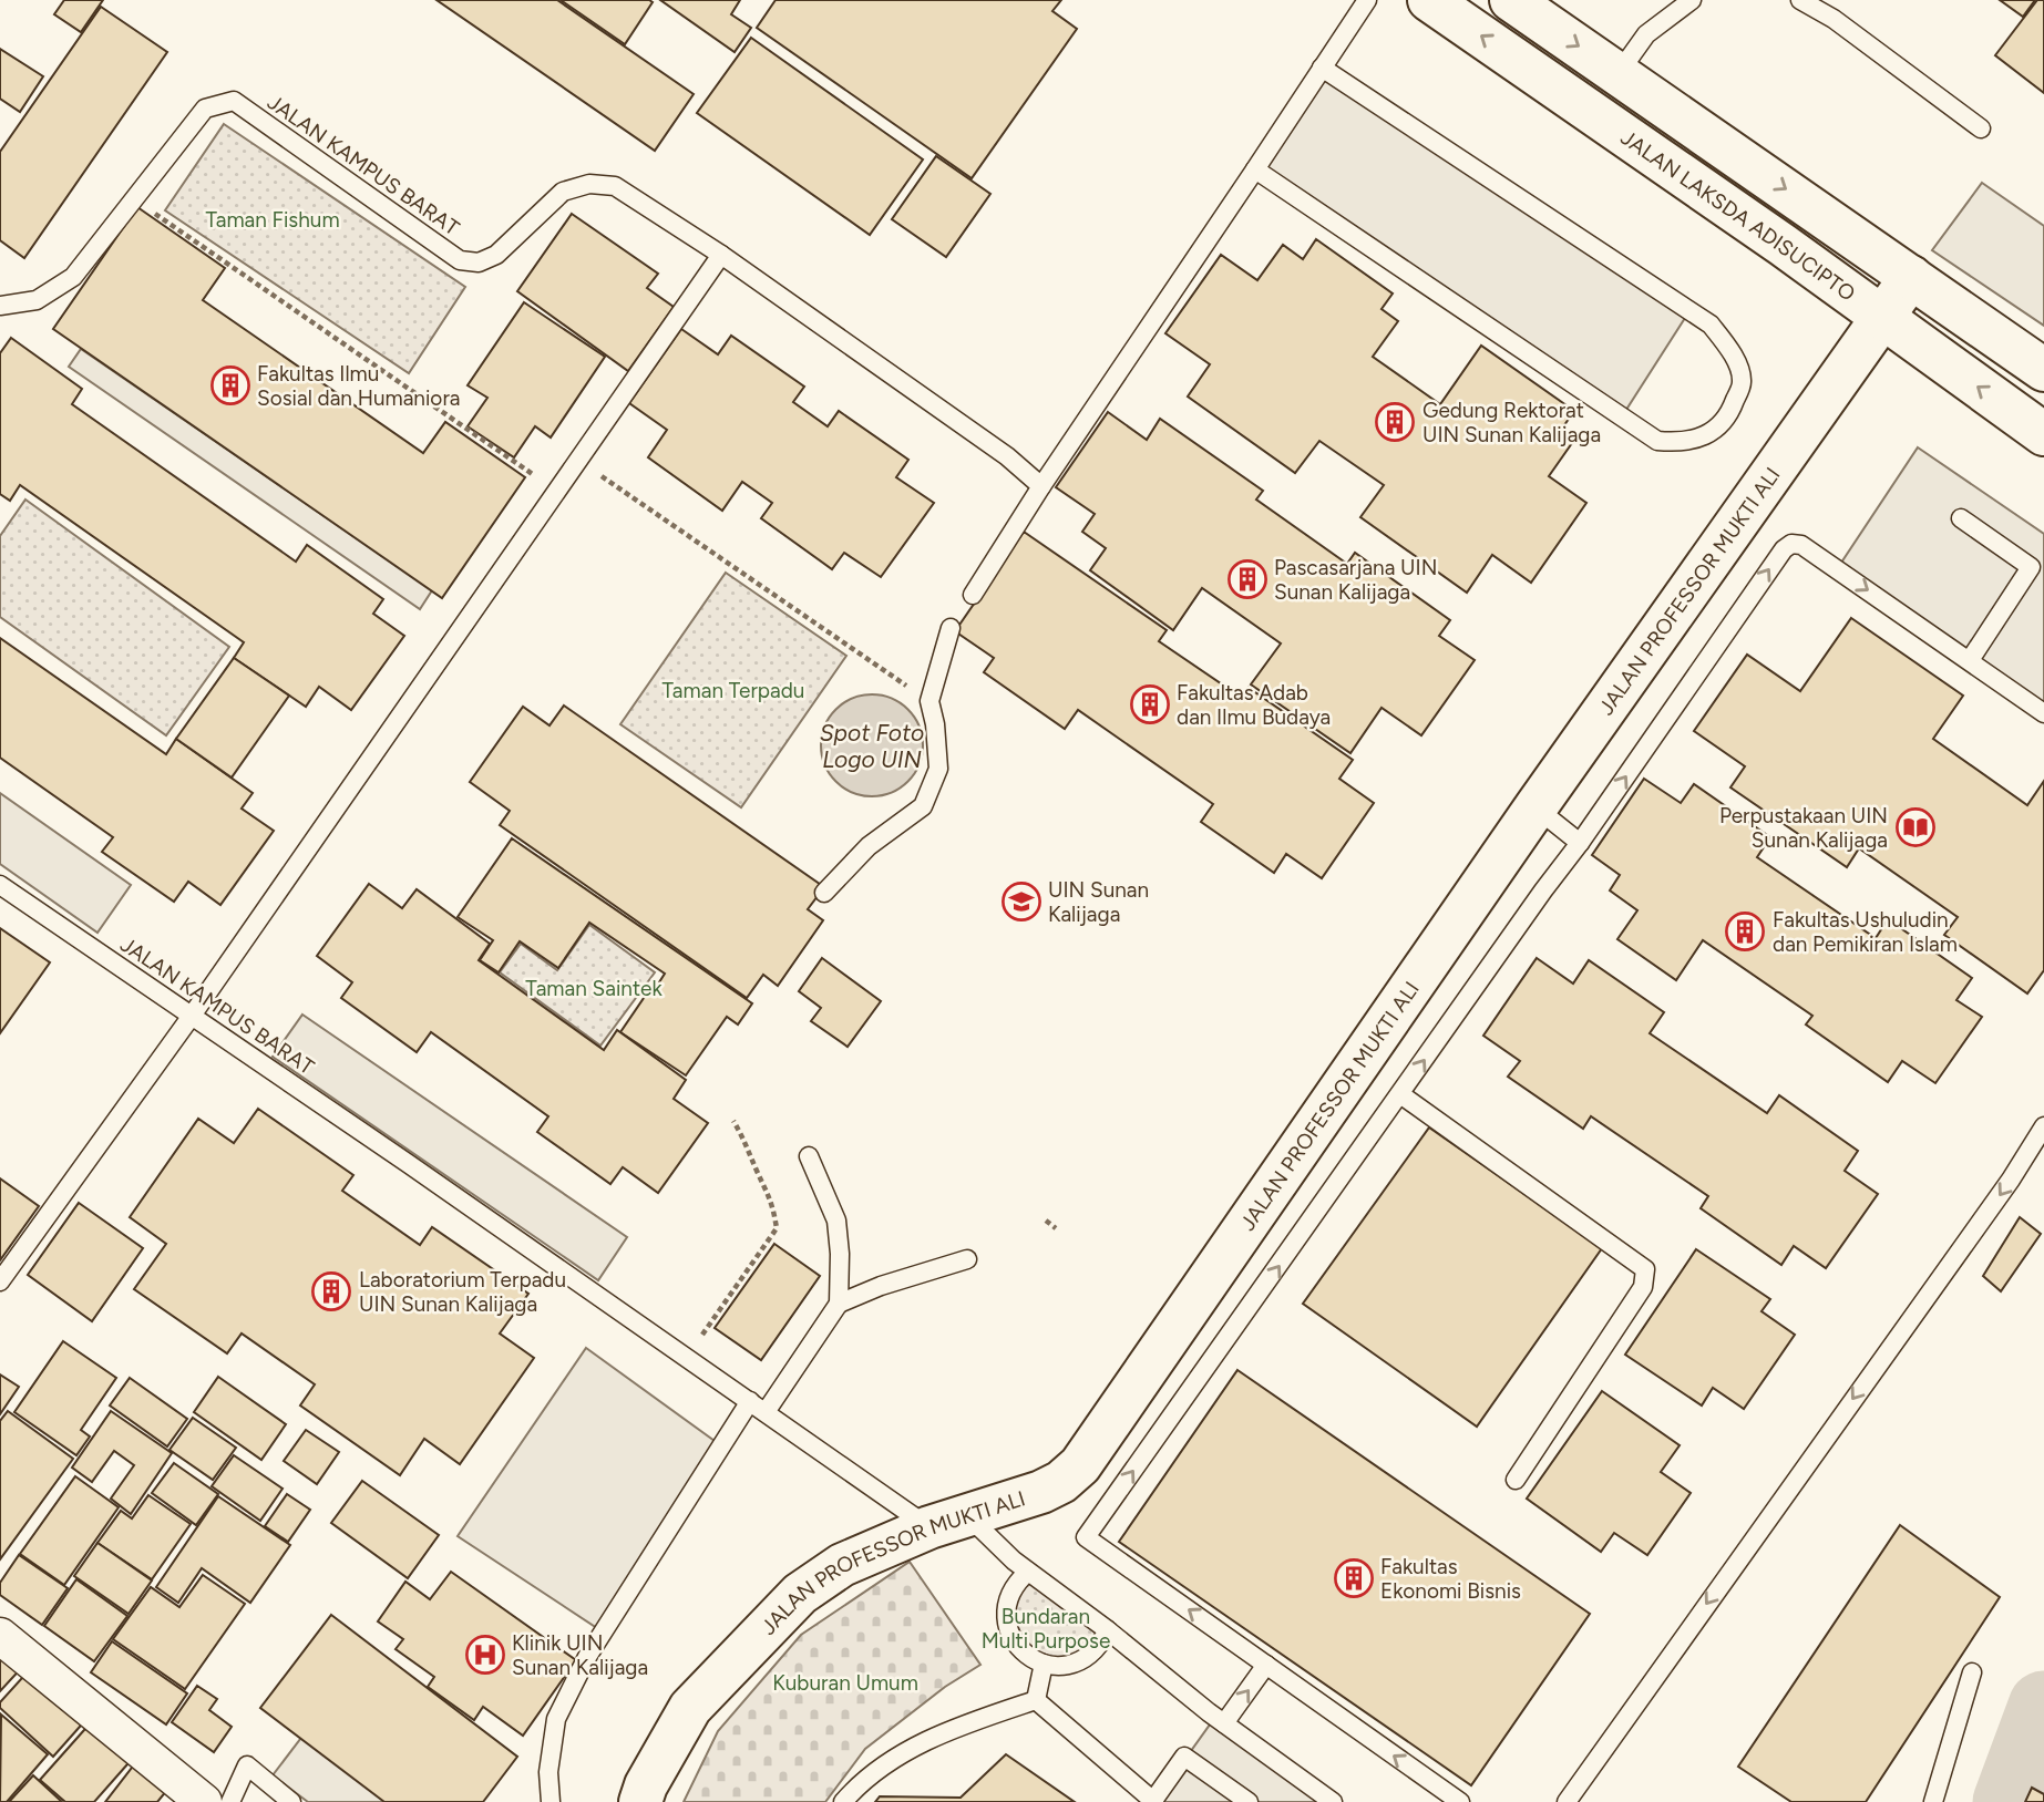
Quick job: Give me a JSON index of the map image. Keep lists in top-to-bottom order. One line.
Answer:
{"streets":{"main road":["JALAN LAKSDA ADISUCIPTO","JALAN PROFESSOR MUKTI ALI"],"lane":["JALAN KAMPUS BARAT"]},"crossings":[["JALAN KAMPUS BARAT","JALAN PROFESSOR MUKTI ALI"],["JALAN LAKSDA ADISUCIPTO","JALAN PROFESSOR MUKTI ALI"]],"water":["Spot Foto Logo UIN"],"parks":["Taman Fishum","Taman Terpadu","Taman Saintek","Bundaran Multi Purpose","Kuburan Umum"],"places":{"building":["Fakultas Ilmu Sosial dan Humaniora","Gedung Rektorat UIN Sunan Kalijaga","Pascasarjana UIN Sunan Kalijaga","Fakultas Adab dan Ilmu Budaya","Fakultas Ushuludin dan Pemikiran Islam","Laboratorium Terpadu UIN Sunan Kalijaga","Fakultas Ekonomi Bisnis"],"library":["Perpustakaan UIN Sunan Kalijaga"],"school or university":["UIN Sunan Kalijaga"],"hospital":["Klinik UIN Sunan Kalijaga"]}}
